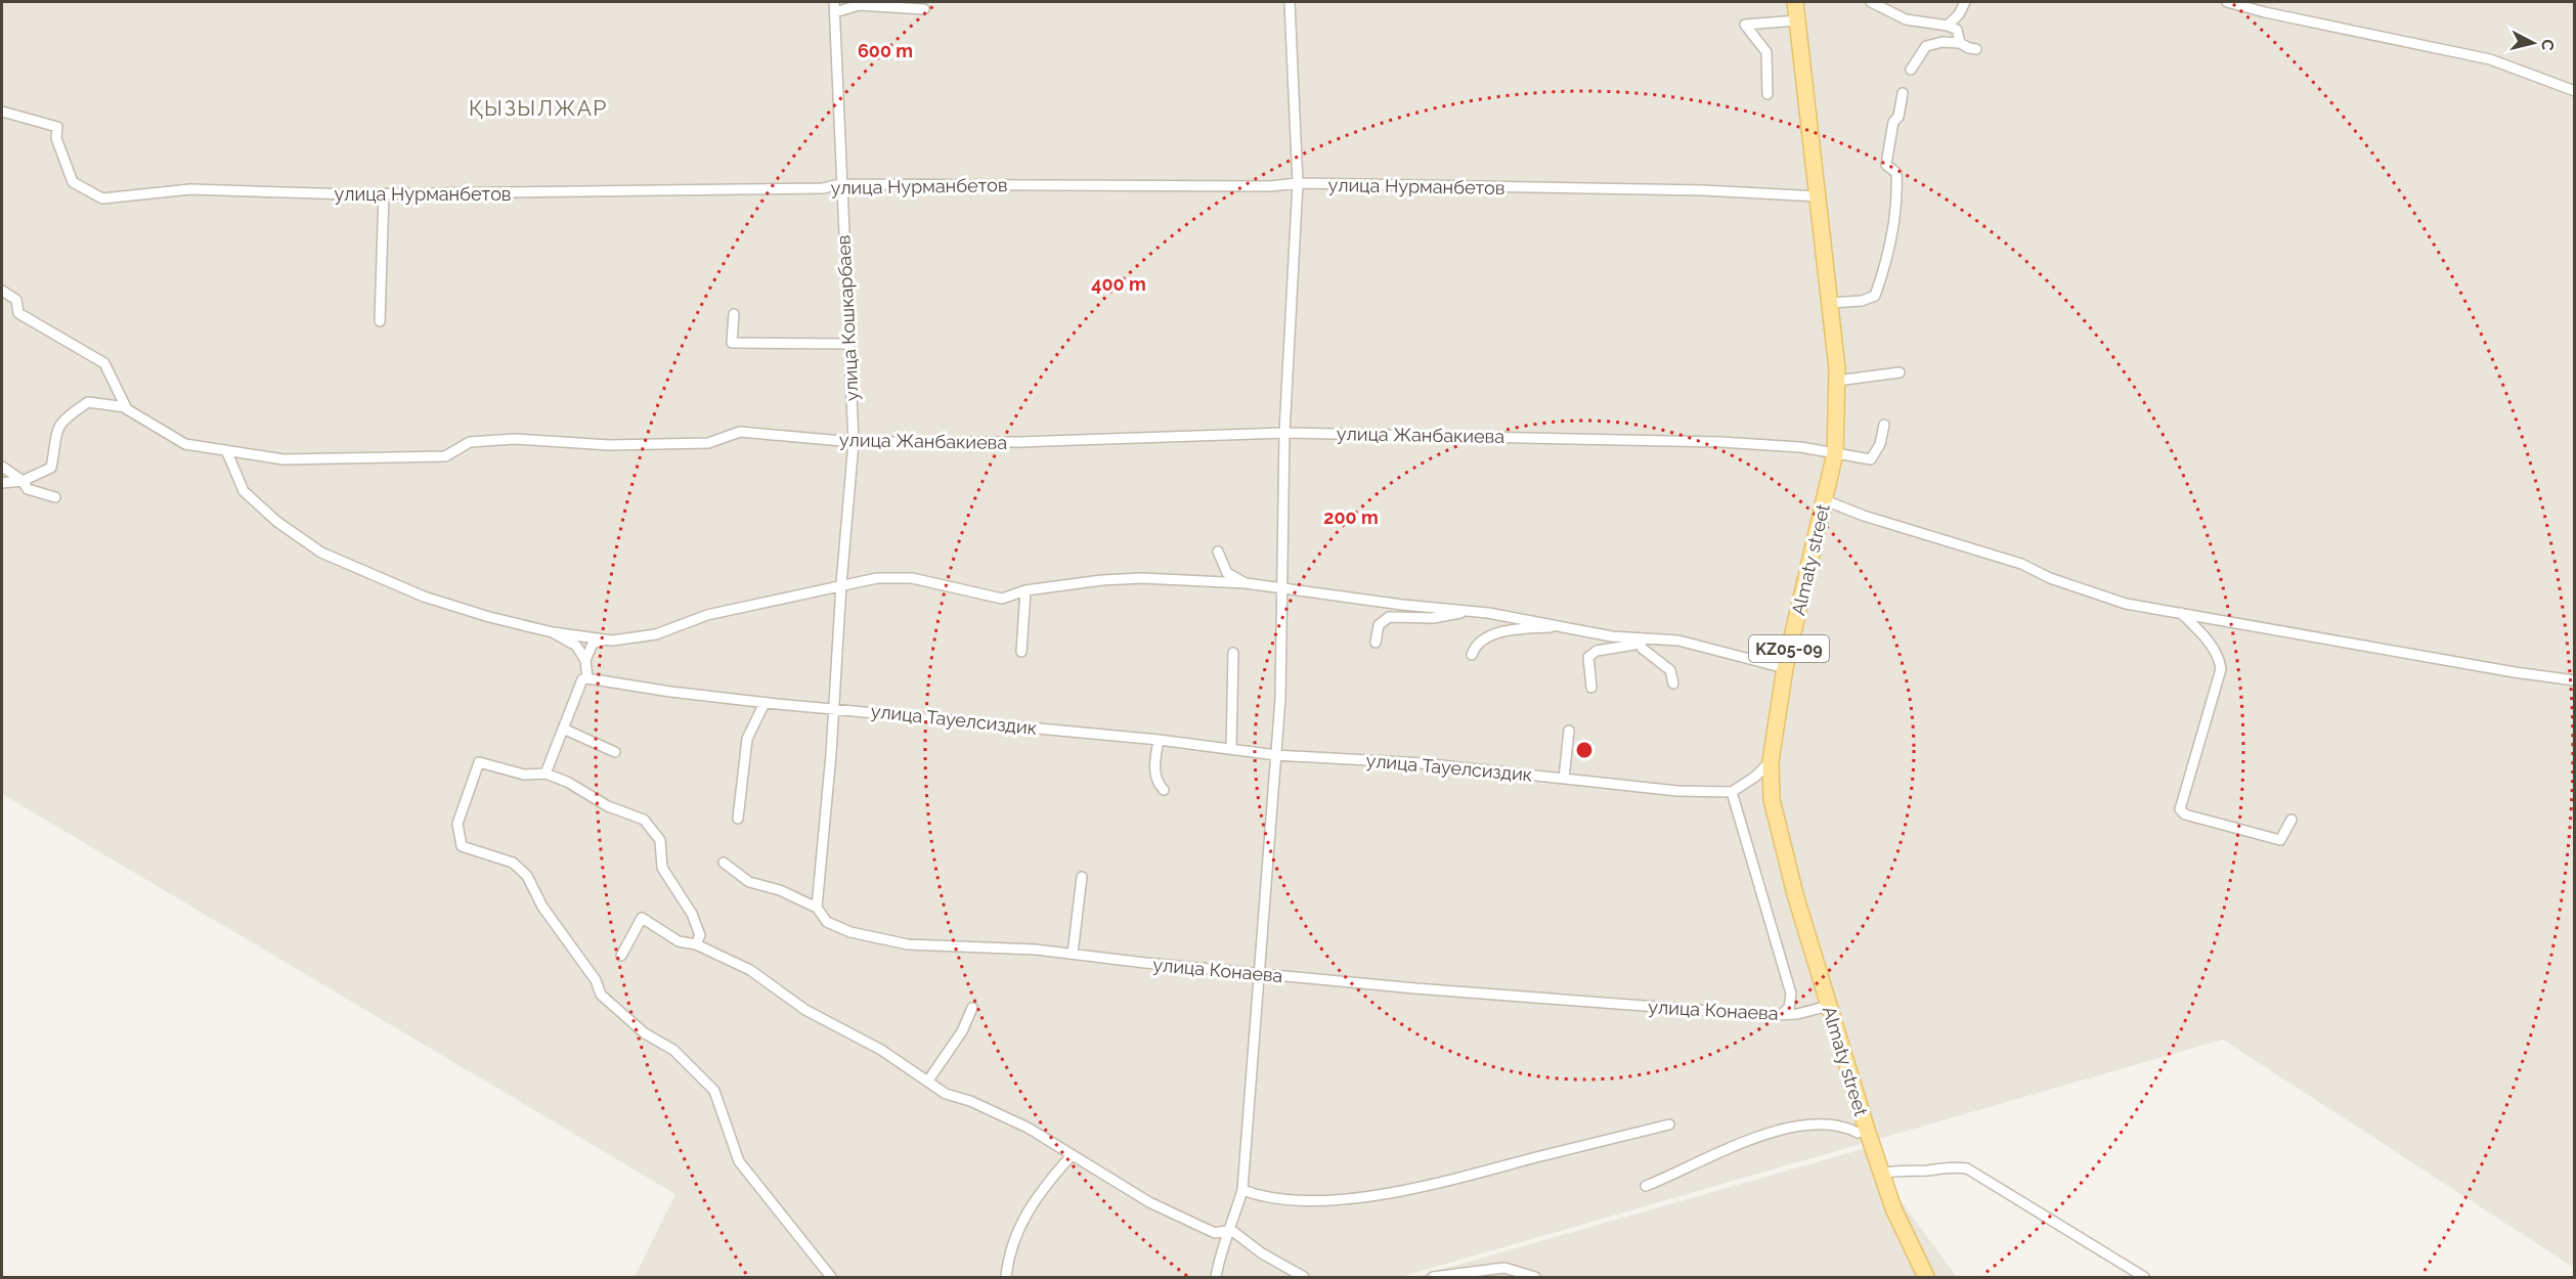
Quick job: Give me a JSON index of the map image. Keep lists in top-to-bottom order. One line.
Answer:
{"streets":{"main road":["Almaty street","KZ05-09"],"street":["улица Нурманбетов","улица Кошкарбаев","улица Жанбакиева","улица Тауелсиздик","улица Конаева"]},"crossings":[["улица Нурманбетов","улица Кошкарбаев"],["улица Нурманбетов","Almaty street"],["улица Кошкарбаев","улица Жанбакиева"],["улица Кошкарбаев","улица Тауелсиздик"],["улица Жанбакиева","Almaty street"],["Almaty street","улица Конаева"]],"districts":["ҚЫЗЫЛЖАР"],"north":"right","rings":["600 m","400 m","200 m"]}
